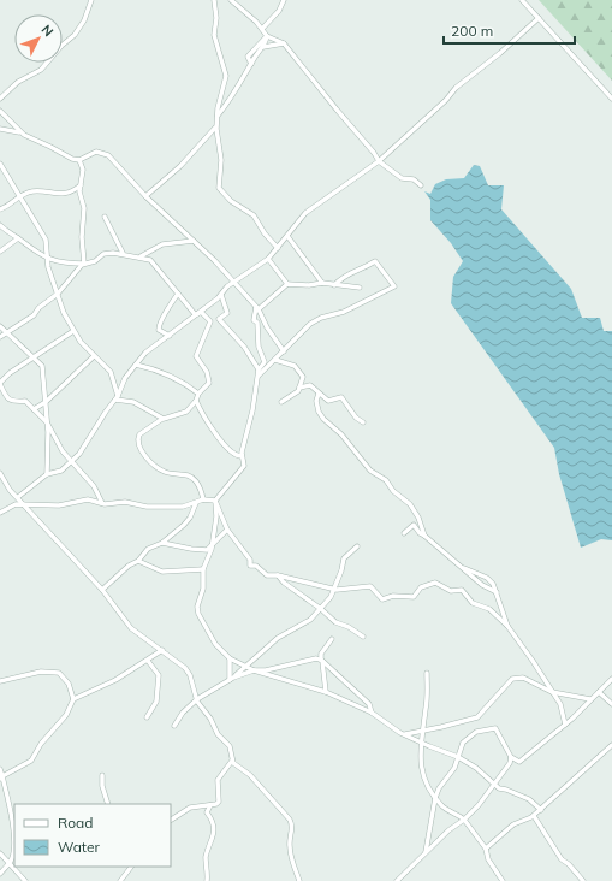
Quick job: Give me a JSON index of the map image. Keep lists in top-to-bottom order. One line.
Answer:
{"legend":["Road","Water"],"scale_bar":"200 m","north":"top right"}
